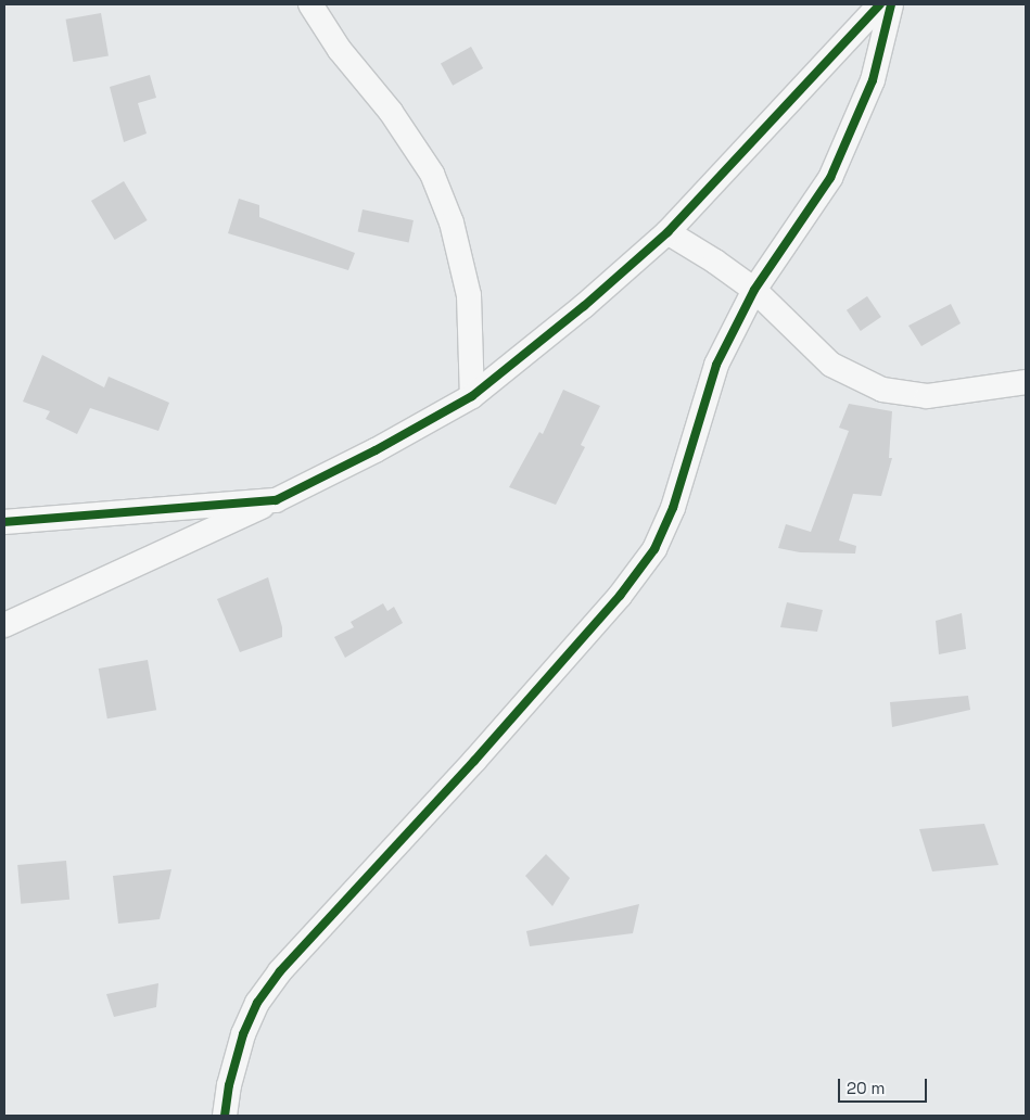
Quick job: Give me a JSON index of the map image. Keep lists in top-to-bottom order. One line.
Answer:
{"scale_bar":"20 m"}
